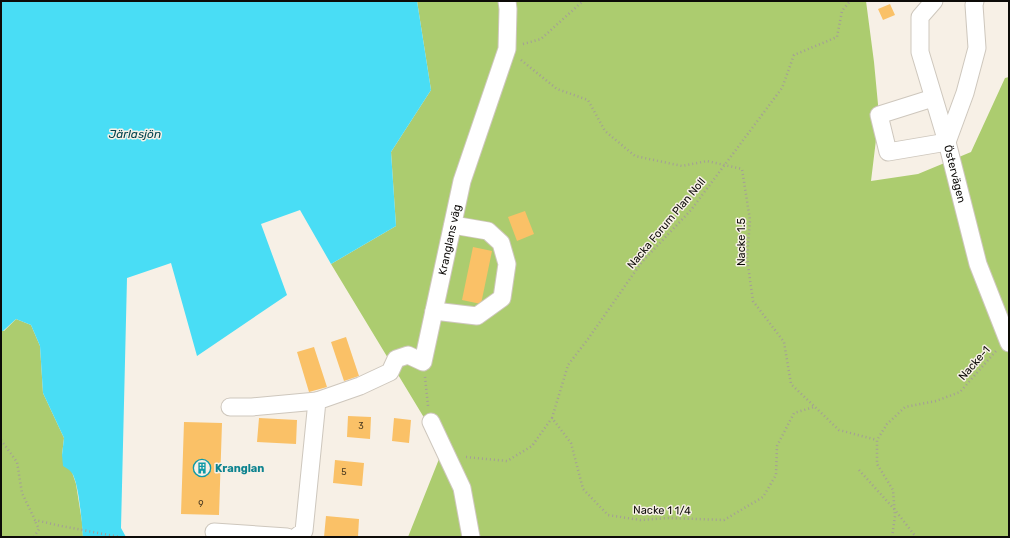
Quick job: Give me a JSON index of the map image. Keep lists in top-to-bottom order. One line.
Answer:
{"streets":{"street":["Östervägen","Kranglans väg"],"path":["Nacka Forum Plan Noll","Nacke 1.5","Nacke-1","Nacke 1 1/4"]},"crossings":[["Östervägen","Nacke-1"],["Nacka Forum Plan Noll","Nacke 1.5"],["Nacka Forum Plan Noll","Nacke 1 1/4"],["Kranglans väg","Nacke 1.5"],["Nacke 1.5","Nacke-1"],["Nacke 1.5","Nacke 1 1/4"]],"water":["Järlasjön"],"places":{"building":["Kranglan"]},"house_numbers":["3","5","9"]}
